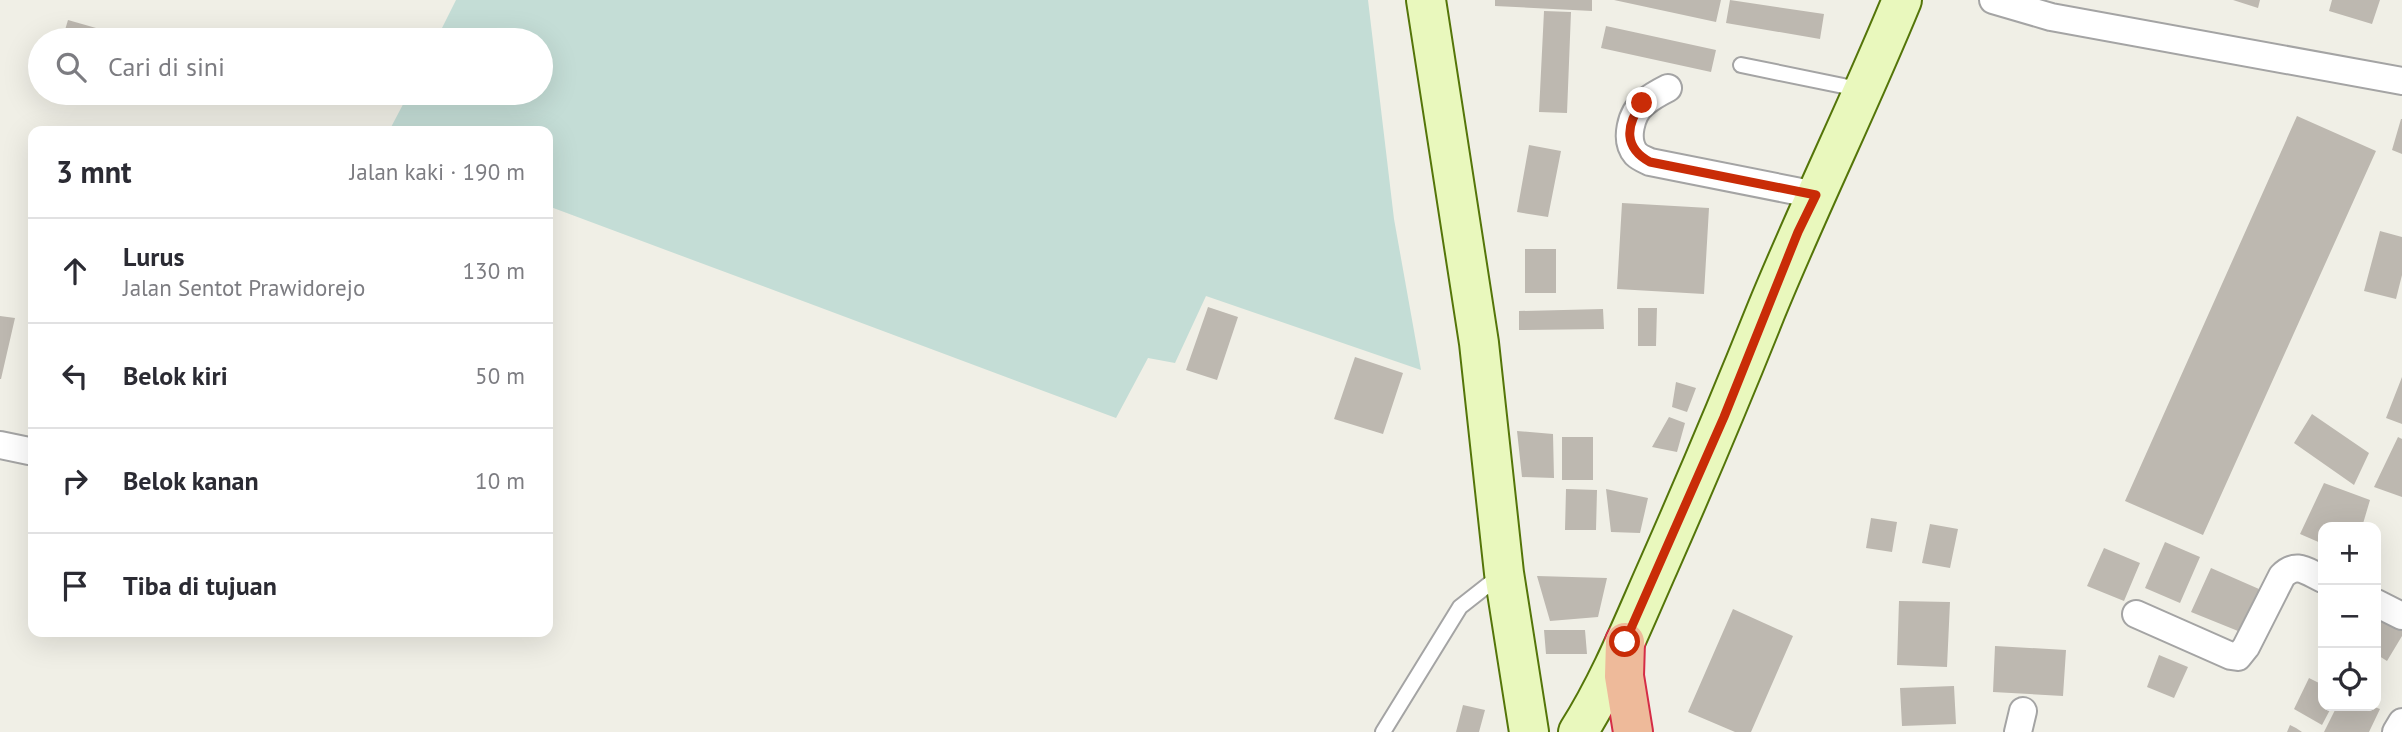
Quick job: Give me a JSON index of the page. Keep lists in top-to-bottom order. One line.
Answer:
{"page":{"search":"Cari di sini","heading":["3 mnt","Jalan kaki · 190 m"],"list":[["Lurus","Jalan Sentot Prawidorejo","130 m"],["Belok kiri","50 m"],["Belok kanan","10 m"],"Tiba di tujuan"],"map_buttons":["+","−"]}}
